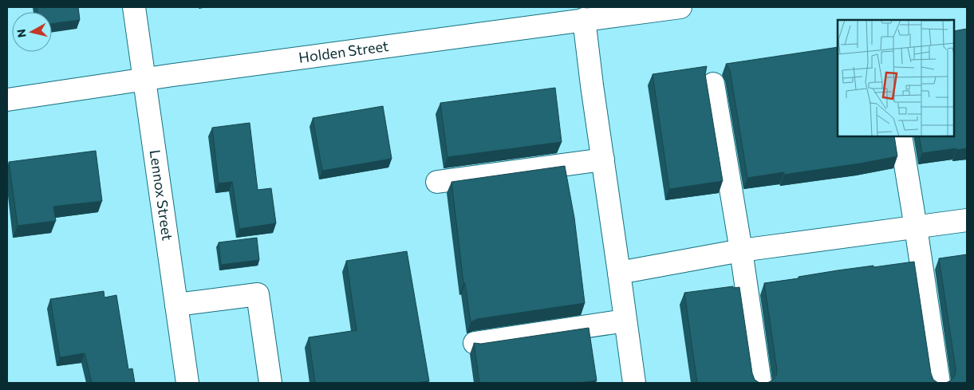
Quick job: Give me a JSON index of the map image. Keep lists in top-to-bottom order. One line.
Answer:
{"streets":{"street":["Holden Street","Lennox Street"]},"crossings":[["Holden Street","Lennox Street"]],"north":"left"}
